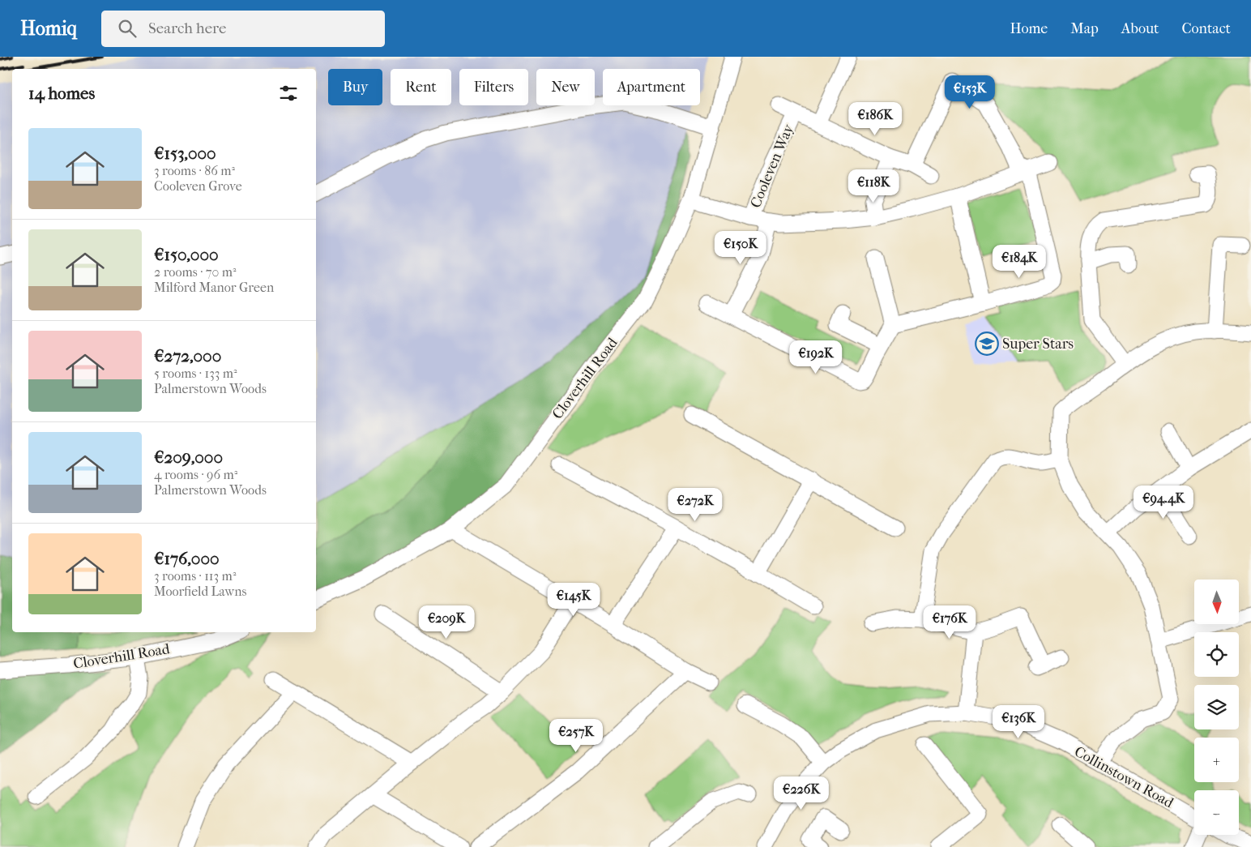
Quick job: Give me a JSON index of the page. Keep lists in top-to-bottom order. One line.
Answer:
{"streets":{"street":["Cooleven Way","Cloverhill Road","Collinstown Road"]},"places":{"school or university":["Super Stars"]},"north":"bottom","page":{"header":"Homiq","search":"Search here","nav":["Home","Map","About","Contact"],"chip":["Buy","Rent","Filters","New","Apartment"],"heading":"14 homes","price":["€153K","€186K","€118K","€150K","€184K","€192K","€94.4K","€272K","€145K","€209K","€176K","€136K","€257K","€226K"],"list":[{"name":"€153,000","note":"3 rooms · 86 m² · Cooleven Grove"},{"name":"€150,000","note":"2 rooms · 70 m² · Milford Manor Green"},{"name":"€272,000","note":"5 rooms · 133 m² · Palmerstown Woods"},{"name":"€209,000","note":"4 rooms · 96 m² · Palmerstown Woods"},{"name":"€176,000","note":"3 rooms · 113 m² · Moorfield Lawns"}],"map_buttons":["+","−"]}}
